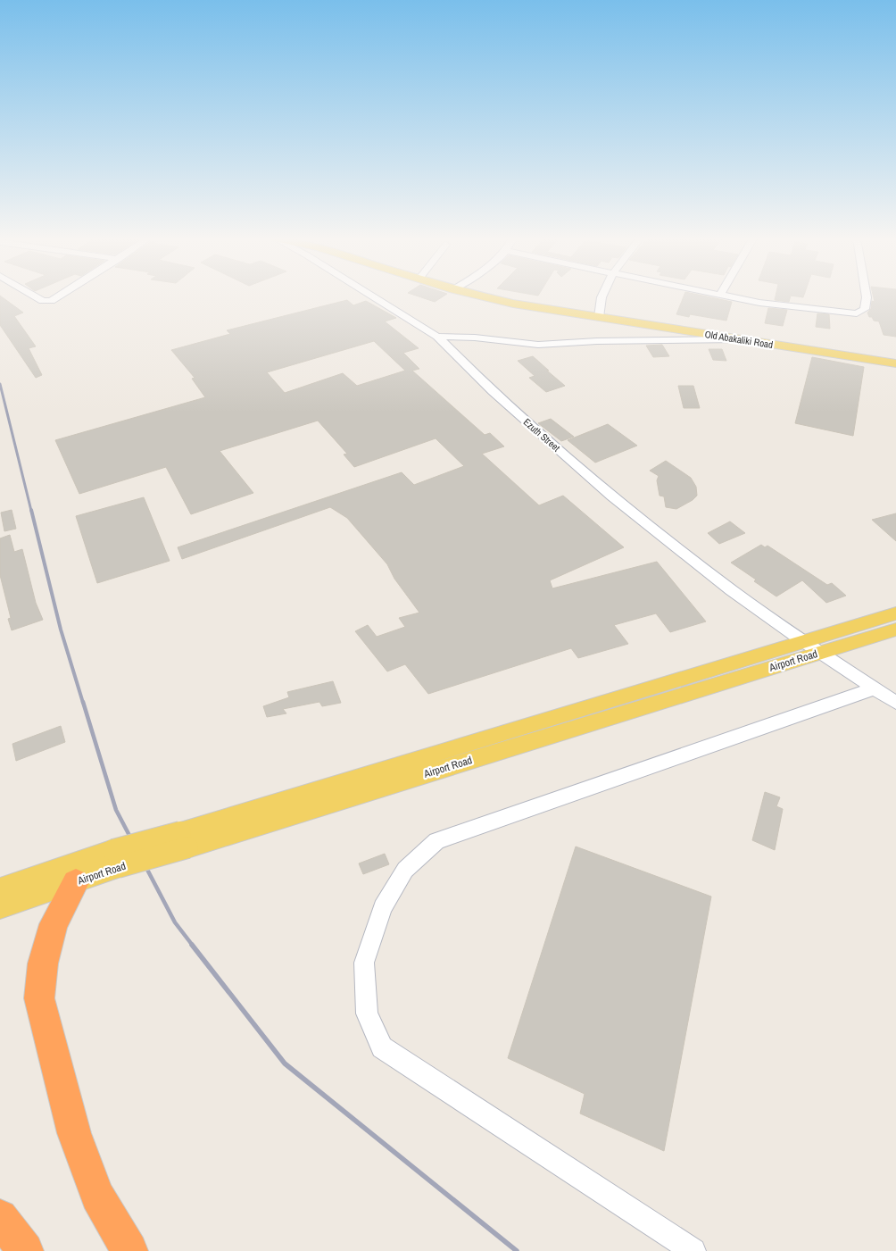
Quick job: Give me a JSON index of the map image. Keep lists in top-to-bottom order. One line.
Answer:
{"streets":{"main road":["Old Abakaliki Road","Airport Road"],"street":["Ezuth Street"]},"crossings":[["Ezuth Street","Airport Road"]]}
